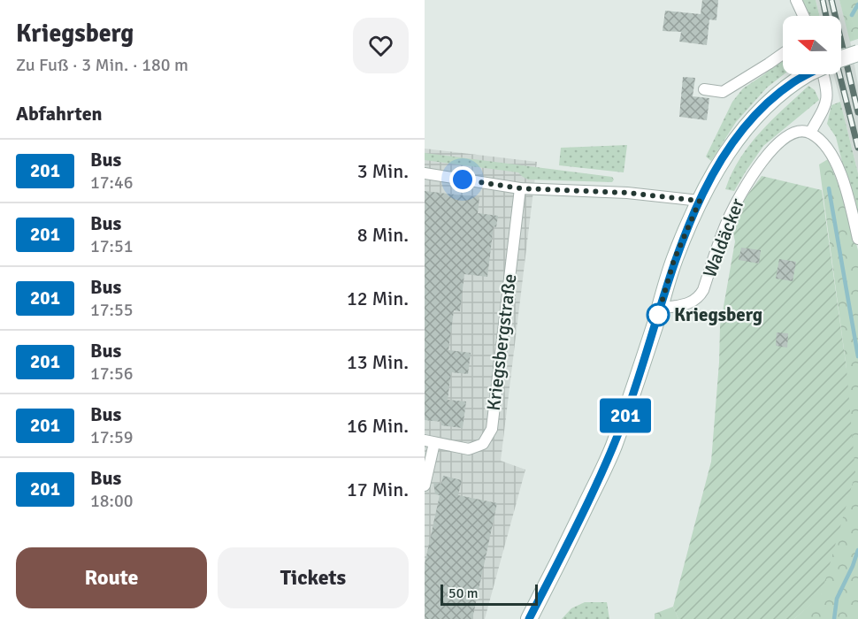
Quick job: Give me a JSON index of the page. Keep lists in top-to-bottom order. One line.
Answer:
{"streets":{"street":["Waldäcker","Kriegsbergstraße"]},"places":["Kriegsberg"],"lines":["bus line 201"],"scale_bar":"50 m","north":"left","page":{"heading":[["Kriegsberg","Zu Fuß · 3 Min. · 180 m"],"Abfahrten"],"on_map":"201","list":[{"mark":"201","name":"Bus","note":"17:46","value":"3 Min."},{"mark":"201","name":"Bus","note":"17:51","value":"8 Min."},{"mark":"201","name":"Bus","note":"17:55","value":"12 Min."},{"mark":"201","name":"Bus","note":"17:56","value":"13 Min."},{"mark":"201","name":"Bus","note":"17:59","value":"16 Min."},{"mark":"201","name":"Bus","note":"18:00","value":"17 Min."}],"buttons":["Route","Tickets"],"scale":"50 m"}}
